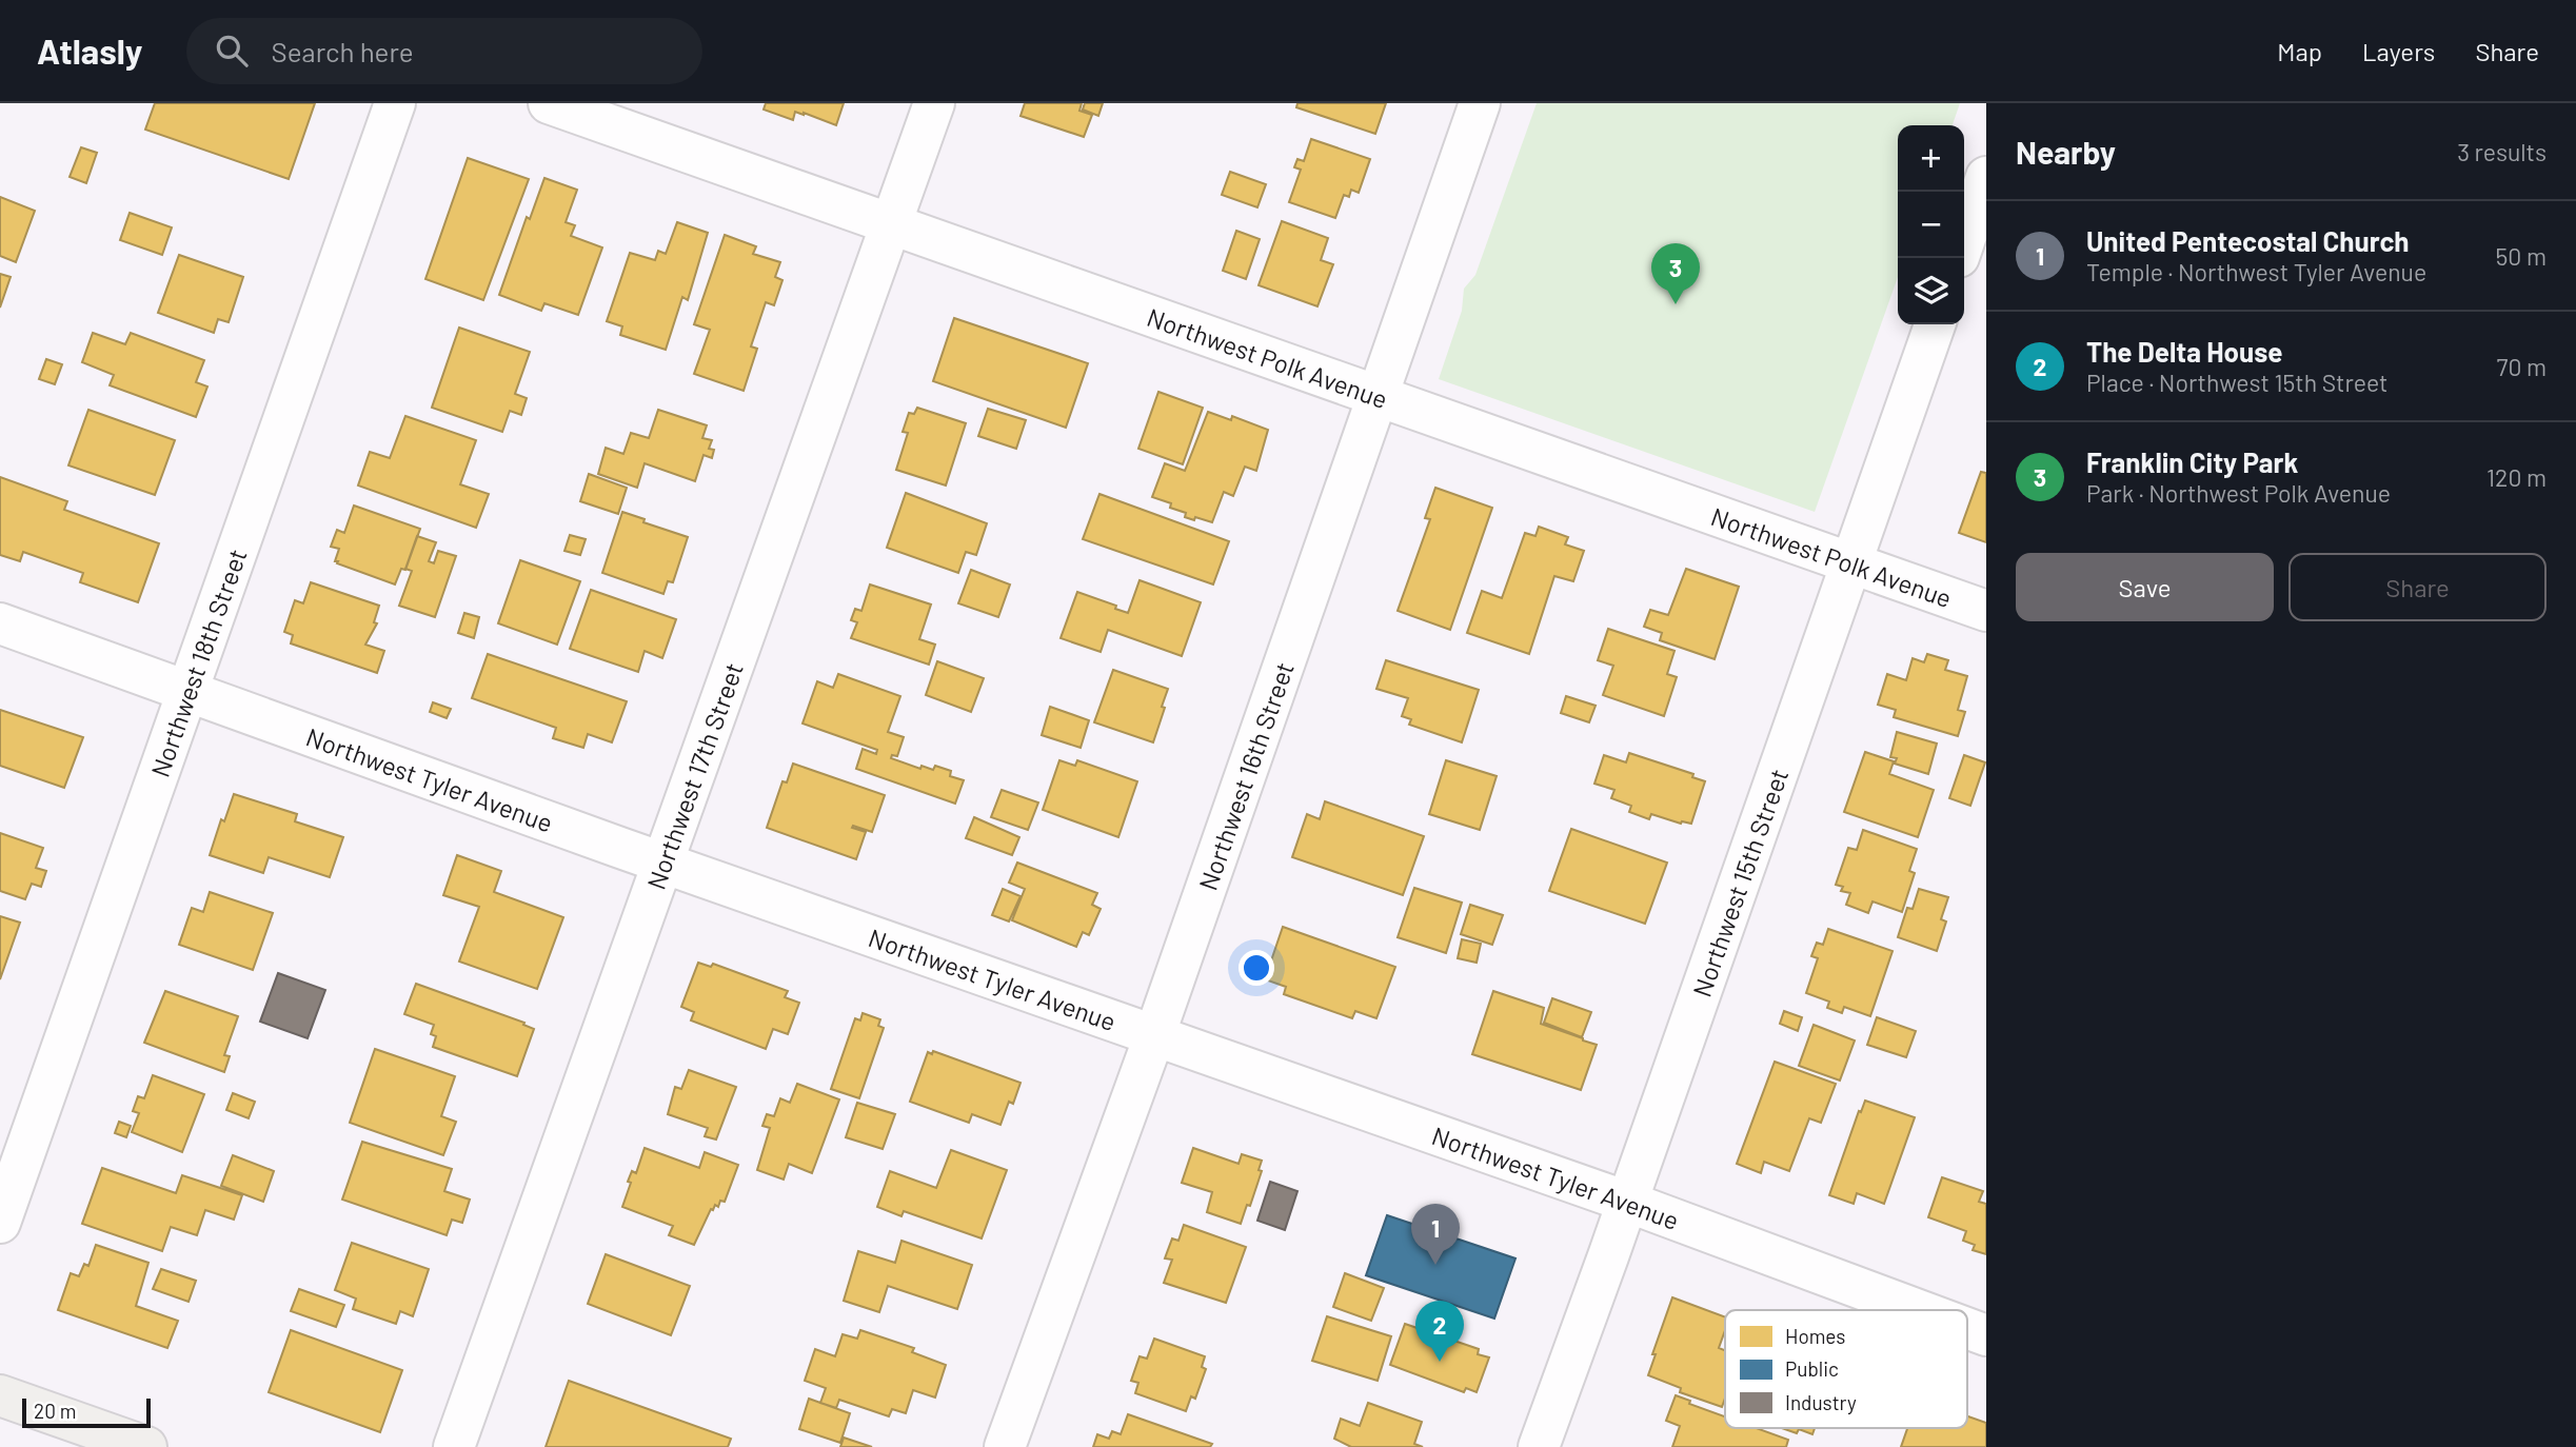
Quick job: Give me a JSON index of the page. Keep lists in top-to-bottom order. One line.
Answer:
{"streets":{"street":["Northwest Polk Avenue","Northwest 18th Street","Northwest 17th Street","Northwest 16th Street","Northwest Tyler Avenue","Northwest 15th Street"]},"crossings":[["Northwest Polk Avenue","Northwest 17th Street"],["Northwest Polk Avenue","Northwest 16th Street"],["Northwest Polk Avenue","Northwest 15th Street"],["Northwest 18th Street","Northwest Tyler Avenue"],["Northwest 17th Street","Northwest Tyler Avenue"],["Northwest 16th Street","Northwest Tyler Avenue"],["Northwest Tyler Avenue","Northwest 15th Street"]],"legend":["Homes","Public","Industry"],"scale_bar":"20 m","page":{"header":"Atlasly","search":"Search here","nav":["Map","Layers","Share"],"heading":["Nearby","3 results"],"map_buttons":["+","−"],"list":[{"mark":"1","name":"United Pentecostal Church","note":"Temple · Northwest Tyler Avenue","value":"50 m"},{"mark":"2","name":"The Delta House","note":"Place · Northwest 15th Street","value":"70 m"},{"mark":"3","name":"Franklin City Park","note":"Park · Northwest Polk Avenue","value":"120 m"}],"pins":["3","1","2"],"buttons":["Save","Share"],"scale":"20 m"}}
